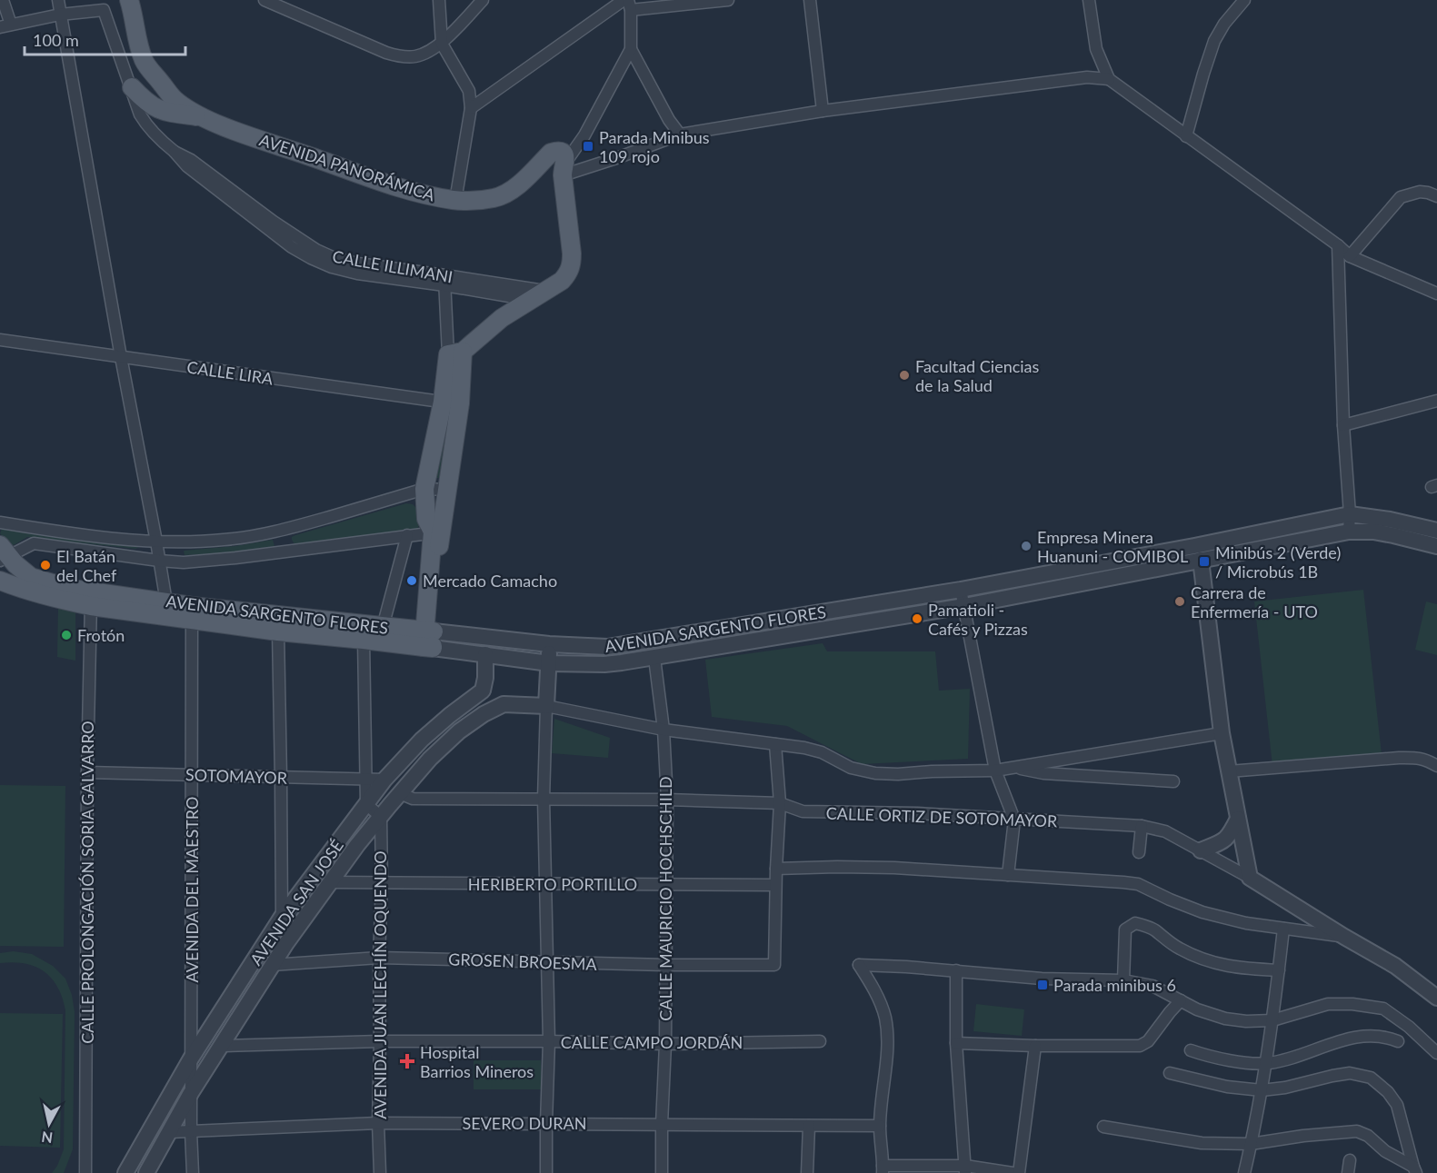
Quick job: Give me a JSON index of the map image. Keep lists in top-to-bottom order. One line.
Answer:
{"streets":{"main road":["AVENIDA PANORÁMICA","AVENIDA SARGENTO FLORES"],"street":["CALLE ILLIMANI","CALLE LIRA","SOTOMAYOR","CALLE ORTIZ DE SOTOMAYOR","CALLE PROLONGACIÓN SORIA GALVARRO","HERIBERTO PORTILLO","AVENIDA DEL MAESTRO","CALLE MAURICIO HOCHSCHILD","AVENIDA SAN JOSÉ","GROSEN BROESMA","AVENIDA JUAN LECHÍN OQUENDO","CALLE CAMPO JORDÁN","SEVERO DURAN"]},"crossings":[["AVENIDA PANORÁMICA","CALLE ILLIMANI"],["AVENIDA SARGENTO FLORES","CALLE PROLONGACIÓN SORIA GALVARRO"],["AVENIDA SARGENTO FLORES","AVENIDA DEL MAESTRO"],["AVENIDA SARGENTO FLORES","CALLE MAURICIO HOCHSCHILD"],["AVENIDA SARGENTO FLORES","AVENIDA SAN JOSÉ"],["SOTOMAYOR","CALLE PROLONGACIÓN SORIA GALVARRO"],["SOTOMAYOR","AVENIDA DEL MAESTRO"],["SOTOMAYOR","AVENIDA SAN JOSÉ"],["CALLE ORTIZ DE SOTOMAYOR","CALLE MAURICIO HOCHSCHILD"],["CALLE ORTIZ DE SOTOMAYOR","AVENIDA SAN JOSÉ"],["HERIBERTO PORTILLO","CALLE MAURICIO HOCHSCHILD"],["HERIBERTO PORTILLO","AVENIDA SAN JOSÉ"],["HERIBERTO PORTILLO","GROSEN BROESMA"],["HERIBERTO PORTILLO","AVENIDA JUAN LECHÍN OQUENDO"],["AVENIDA DEL MAESTRO","AVENIDA SAN JOSÉ"],["AVENIDA DEL MAESTRO","SEVERO DURAN"],["CALLE MAURICIO HOCHSCHILD","GROSEN BROESMA"],["CALLE MAURICIO HOCHSCHILD","CALLE CAMPO JORDÁN"],["CALLE MAURICIO HOCHSCHILD","SEVERO DURAN"],["AVENIDA SAN JOSÉ","GROSEN BROESMA"],["AVENIDA SAN JOSÉ","AVENIDA JUAN LECHÍN OQUENDO"],["AVENIDA SAN JOSÉ","CALLE CAMPO JORDÁN"],["AVENIDA SAN JOSÉ","SEVERO DURAN"],["GROSEN BROESMA","AVENIDA JUAN LECHÍN OQUENDO"],["AVENIDA JUAN LECHÍN OQUENDO","CALLE CAMPO JORDÁN"],["AVENIDA JUAN LECHÍN OQUENDO","SEVERO DURAN"]],"places":{"transit":["Parada Minibus 109 rojo","Minibús 2 (Verde) / Microbús 1B","Parada minibus 6"],"other":["Facultad Ciencias de la Salud","Empresa Minera Huanuni - COMIBOL","El Batán del Chef","Mercado Camacho","Carrera de Enfermería - UTO","Pamatioli - Cafés y Pizzas","Frotón"],"health":["Hospital Barrios Mineros"]},"scale_bar":"100 m","north":"bottom"}
